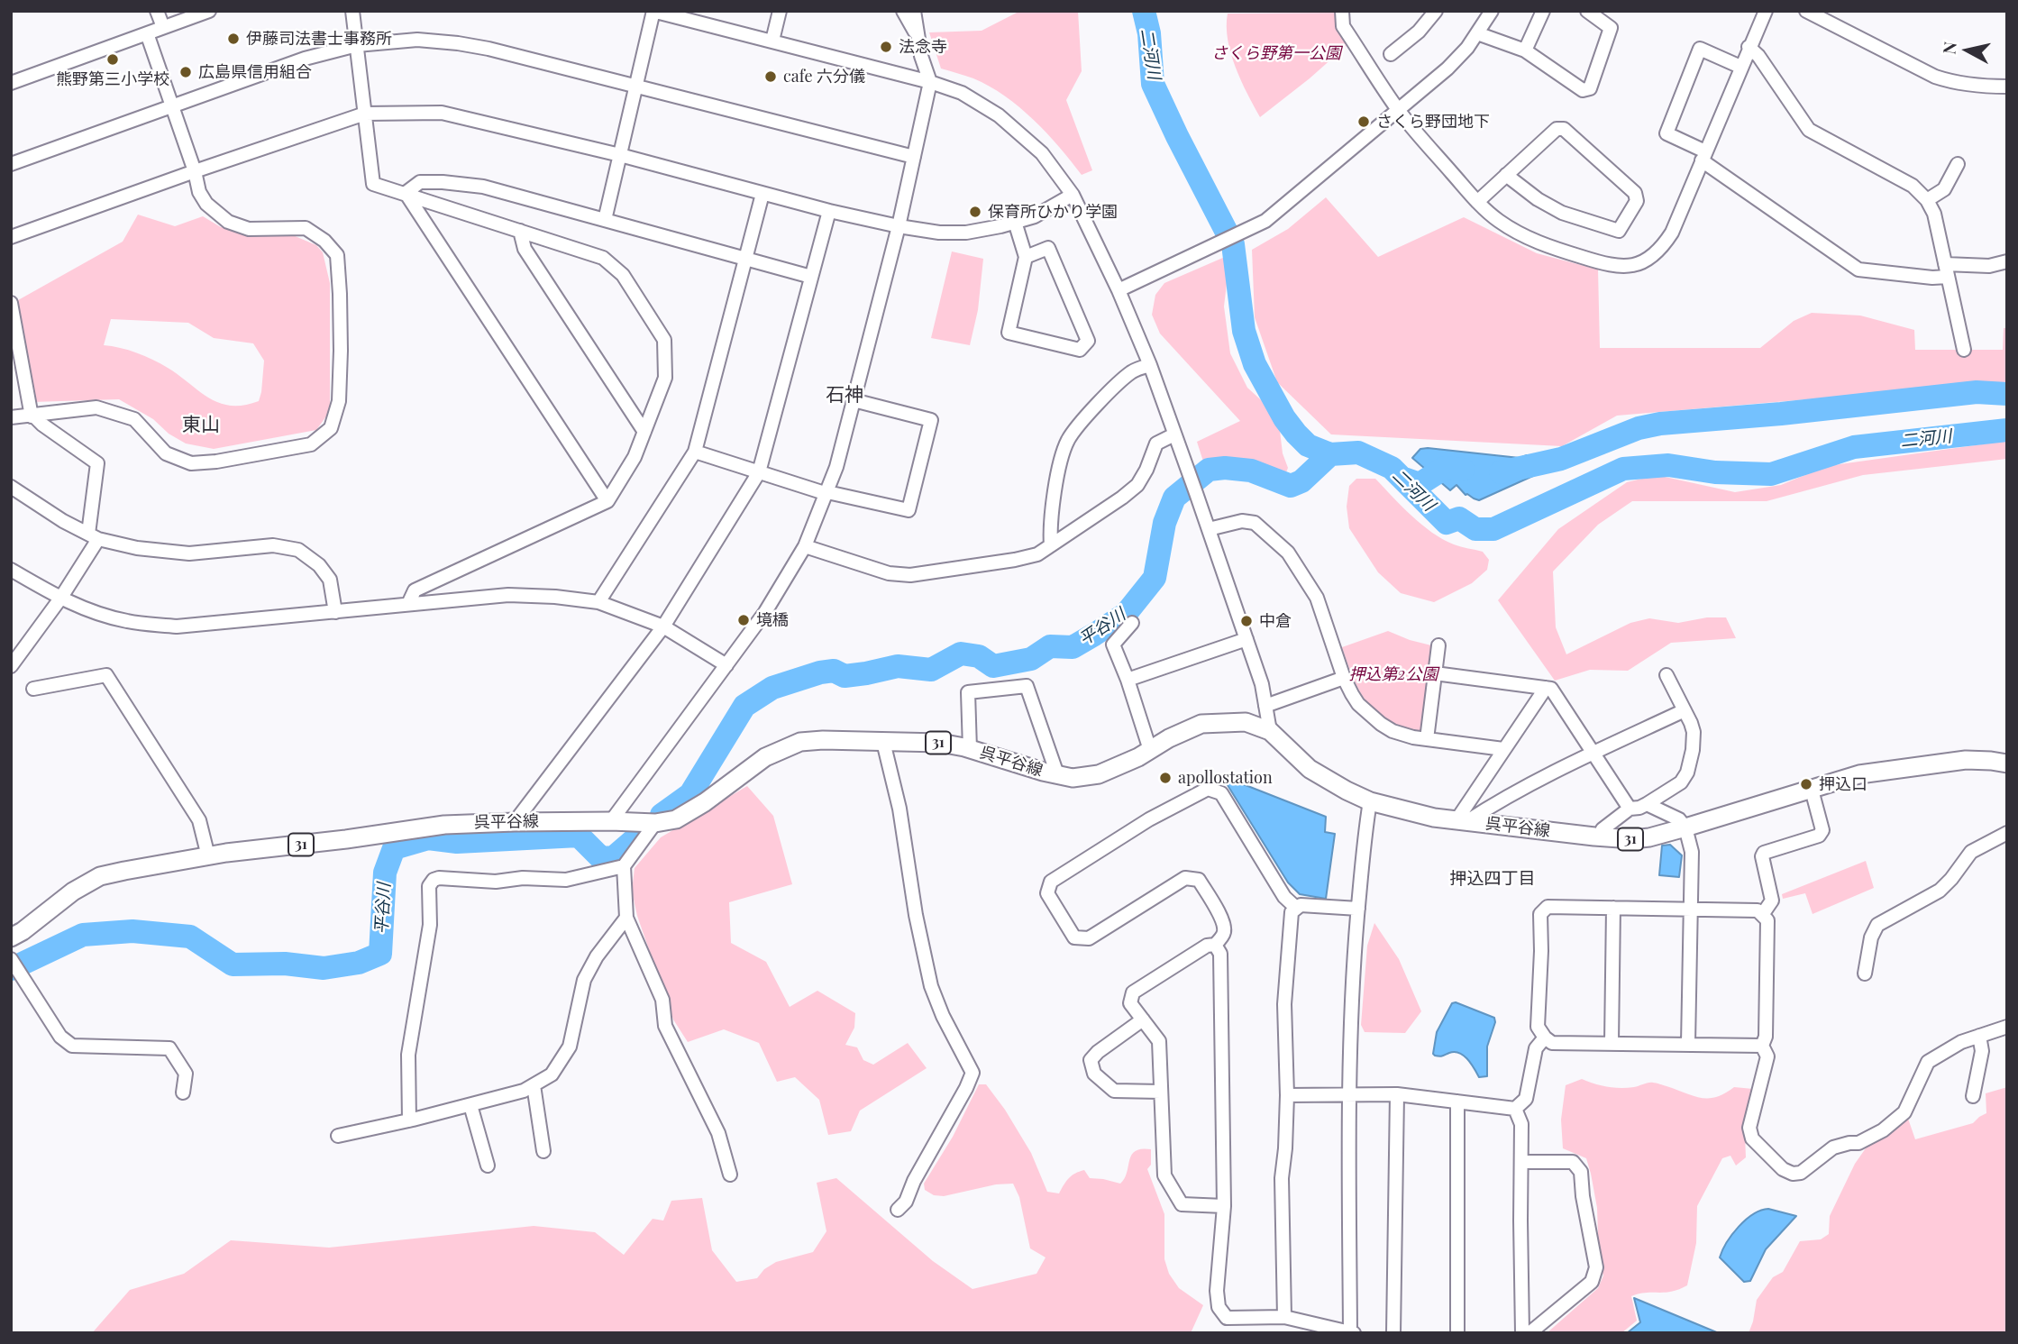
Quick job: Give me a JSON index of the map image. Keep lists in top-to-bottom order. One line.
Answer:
{"streets":{"main road":["31","呉平谷線"]},"districts":["石神","東山","押込四丁目"],"water":["二河川","平谷川"],"parks":["さくら野第一公園","押込第2公園"],"places":["伊藤司法書士事務所","法念寺","熊野第三小学校","広島県信用組合","cafe 六分儀","さくら野団地下","保育所ひかり学園","境橋","中倉","apollostation","押込口"],"north":"left"}
